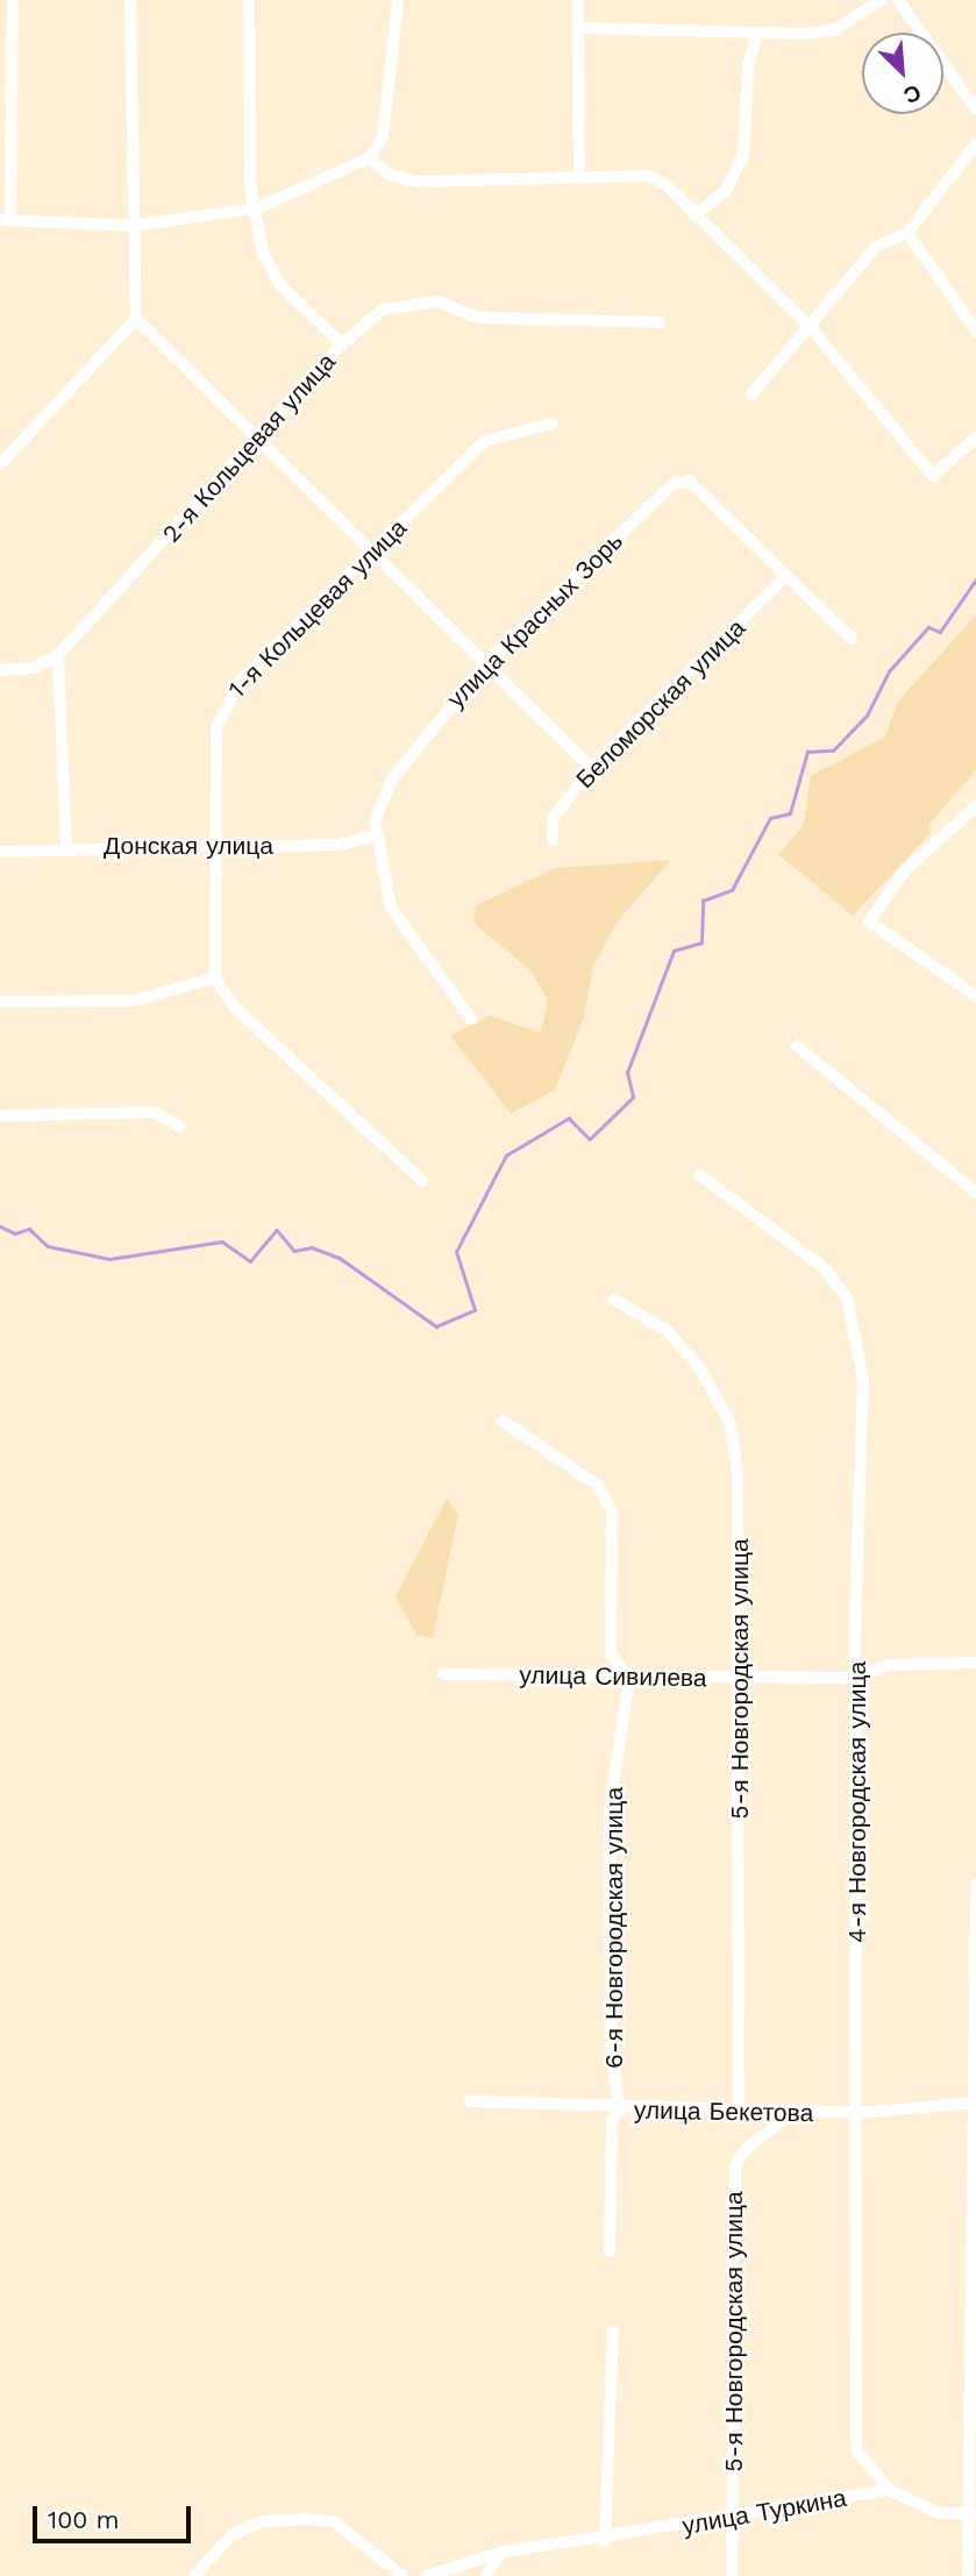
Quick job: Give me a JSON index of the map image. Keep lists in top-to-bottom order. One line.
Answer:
{"streets":{"street":["2-я Кольцевая улица","1-я Кольцевая улица","улица Красных Зорь","Беломорская улица","Донская улица","улица Сивилева","5-я Новгородская улица","4-я Новгородская улица","6-я Новгородская улица","улица Бекетова","улица Туркина"]},"crossings":[["1-я Кольцевая улица","Донская улица"],["улица Красных Зорь","Беломорская улица"],["улица Красных Зорь","Донская улица"],["улица Сивилева","5-я Новгородская улица"],["улица Сивилева","4-я Новгородская улица"],["улица Сивилева","6-я Новгородская улица"],["5-я Новгородская улица","улица Бекетова"],["5-я Новгородская улица","улица Туркина"],["4-я Новгородская улица","улица Бекетова"],["4-я Новгородская улица","улица Туркина"],["6-я Новгородская улица","улица Бекетова"]],"scale_bar":"100 m","north":"bottom right"}
